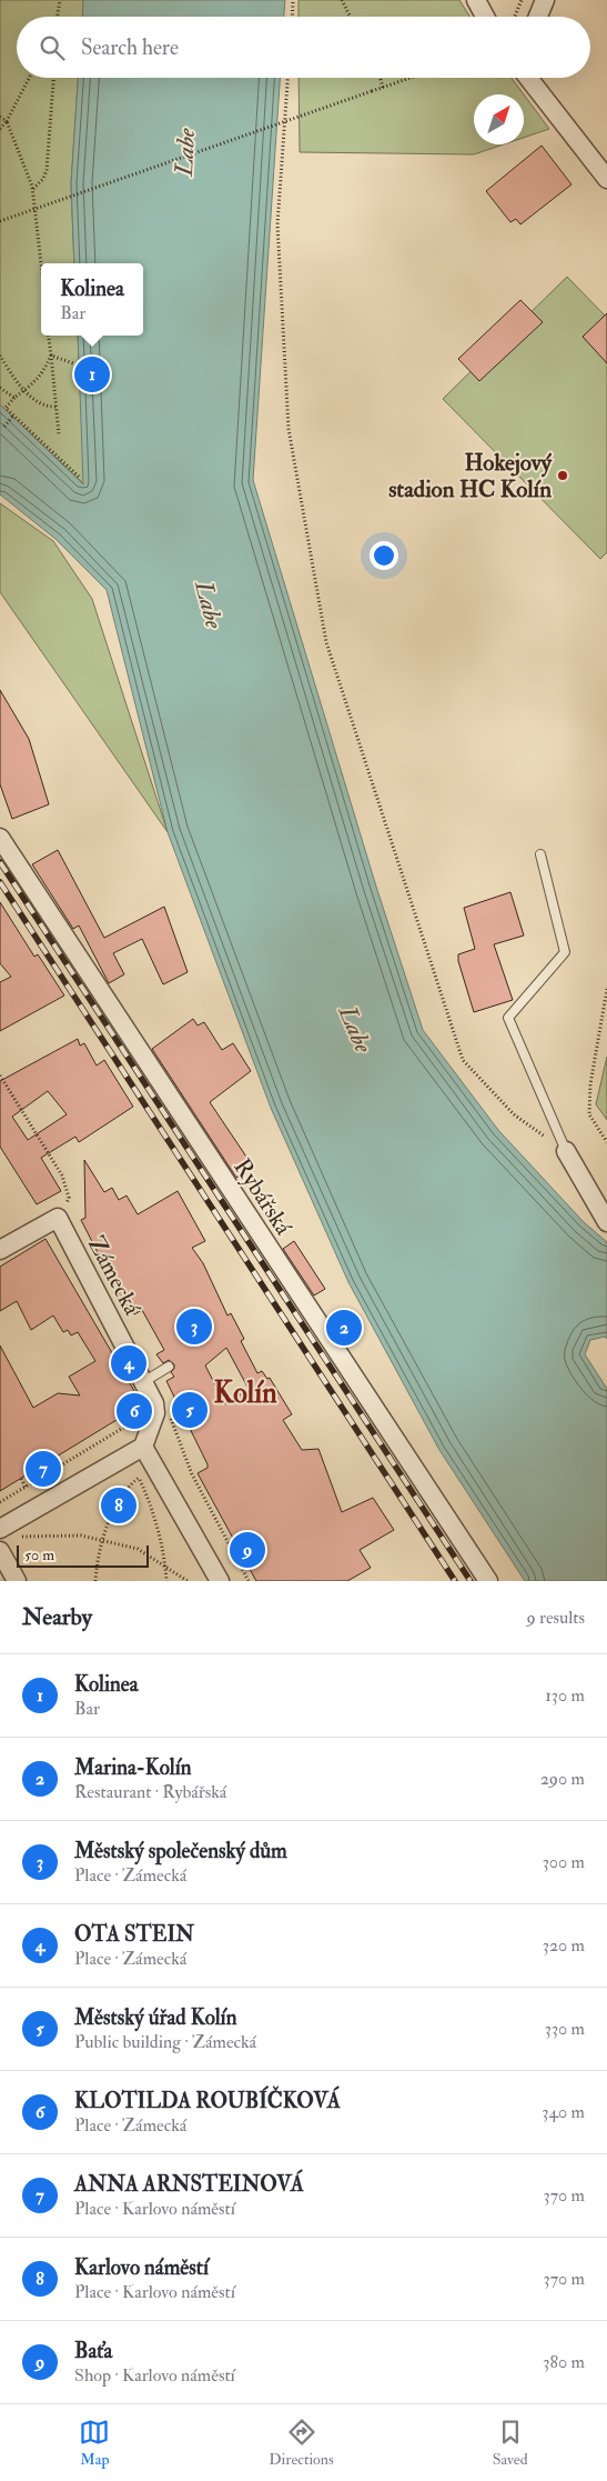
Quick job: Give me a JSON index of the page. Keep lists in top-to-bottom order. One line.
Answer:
{"streets":{"street":["Rybářská","Zámecká"]},"districts":["Kolín"],"water":["Labe"],"places":["Hokejový stadion HC Kolín"],"scale_bar":"50 m","north":"top right","page":{"search":"Search here","popup":["Kolinea","Bar"],"pins":["1","3","2","4","5","6","7","8","9"],"scale":"50 m","heading":["Nearby","9 results"],"list":[{"mark":"1","name":"Kolinea","note":"Bar","value":"130 m"},{"mark":"2","name":"Marina-Kolín","note":"Restaurant · Rybářská","value":"290 m"},{"mark":"3","name":"Městský společenský dům","note":"Place · Zámecká","value":"300 m"},{"mark":"4","name":"OTA STEIN","note":"Place · Zámecká","value":"320 m"},{"mark":"5","name":"Městský úřad Kolín","note":"Public building · Zámecká","value":"330 m"},{"mark":"6","name":"KLOTILDA ROUBÍČKOVÁ","note":"Place · Zámecká","value":"340 m"},{"mark":"7","name":"ANNA ARNSTEINOVÁ","note":"Place · Karlovo náměstí","value":"370 m"},{"mark":"8","name":"Karlovo náměstí","note":"Place · Karlovo náměstí","value":"370 m"},{"mark":"9","name":"Baťa","note":"Shop · Karlovo náměstí","value":"380 m"}],"nav":["Map","Directions","Saved"]}}
